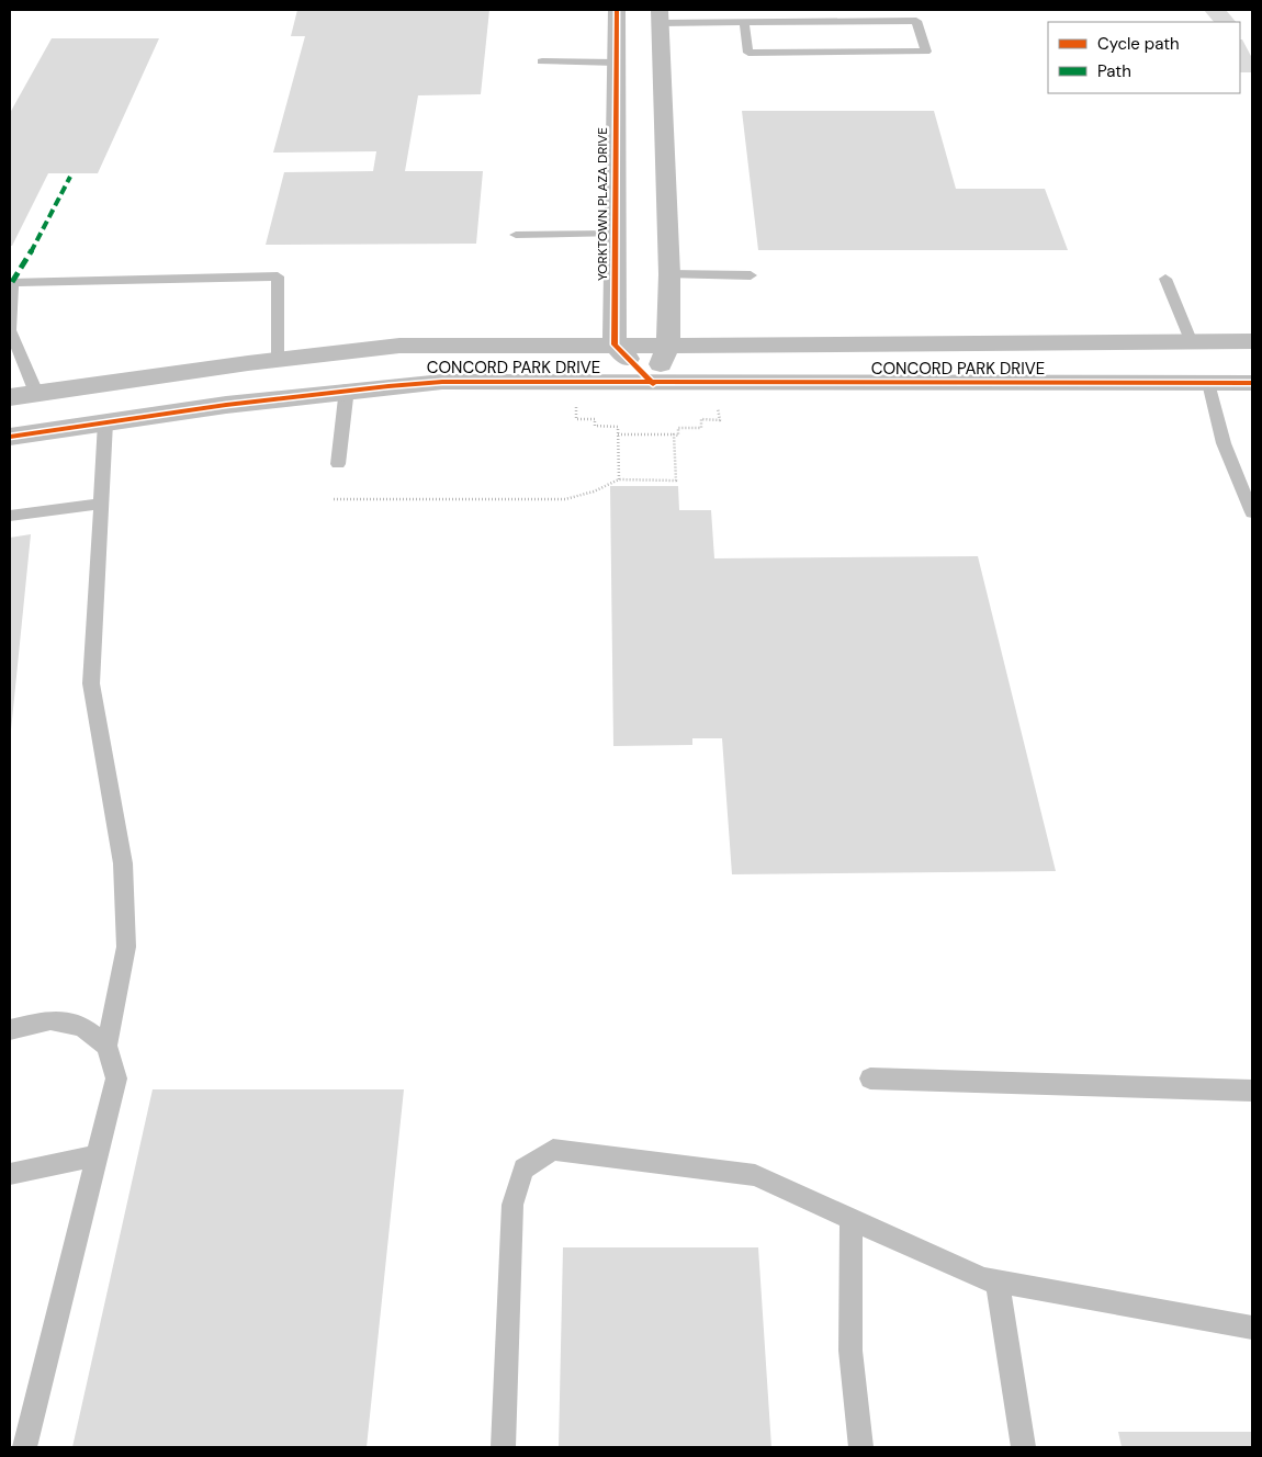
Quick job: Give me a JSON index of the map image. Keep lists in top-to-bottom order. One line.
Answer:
{"streets":{"street":["YORKTOWN PLAZA DRIVE","CONCORD PARK DRIVE"]},"crossings":[["YORKTOWN PLAZA DRIVE","CONCORD PARK DRIVE"]],"legend":["Cycle path","Path"]}
